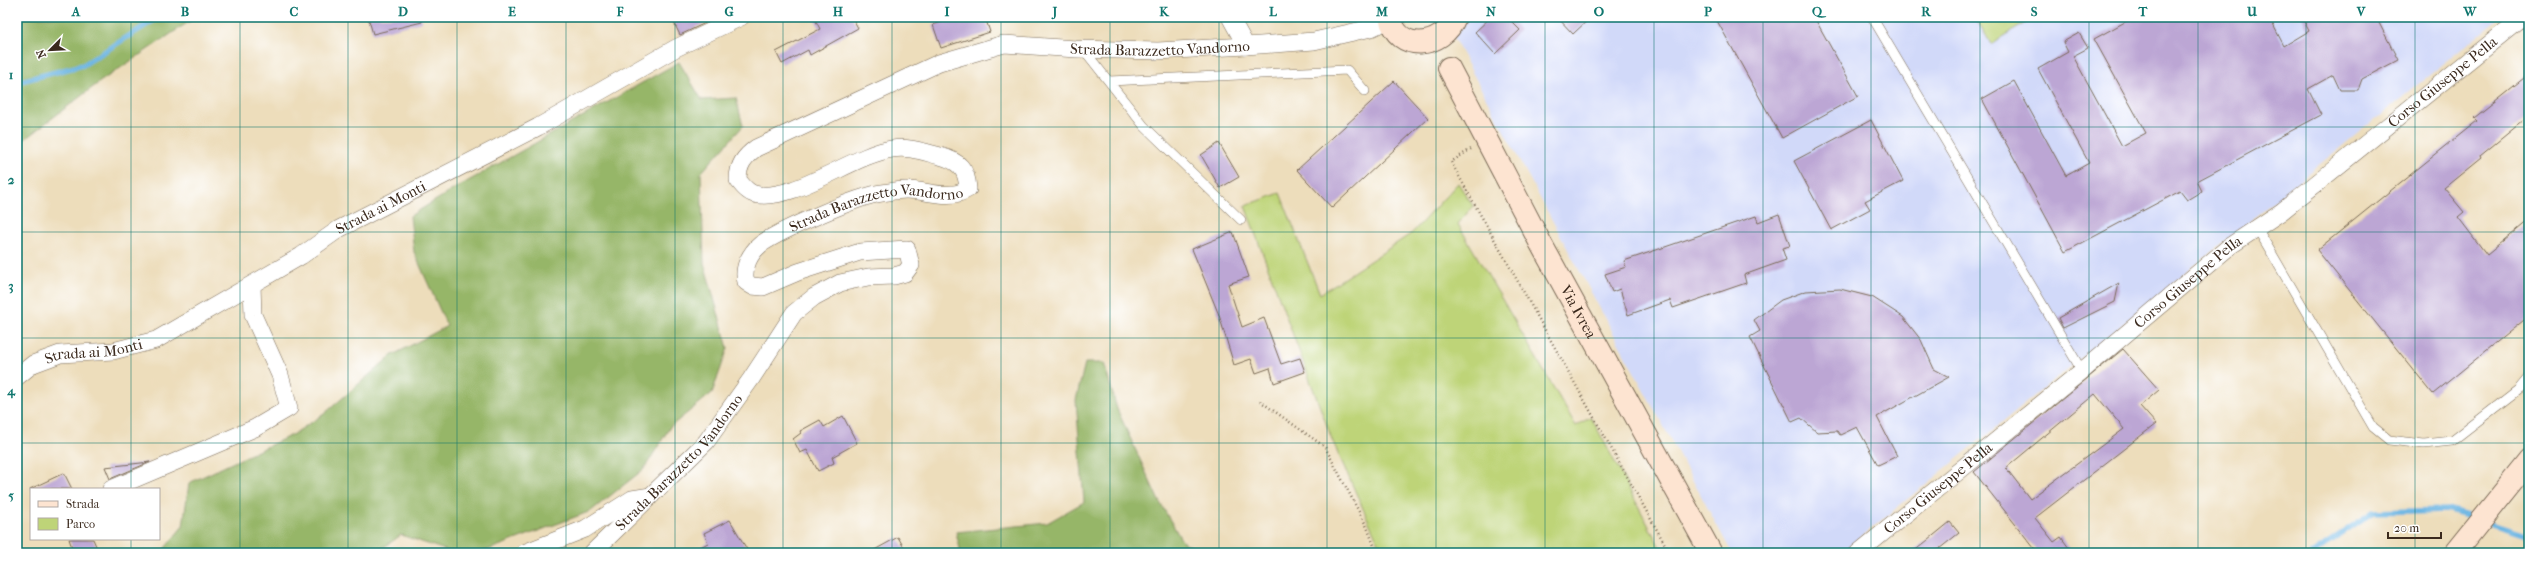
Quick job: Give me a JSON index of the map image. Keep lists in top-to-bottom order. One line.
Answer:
{"streets":{"main road":["Via Ivrea"],"street":["Strada Barazzetto Vandorno","Corso Giuseppe Pella","Strada ai Monti"]},"legend":["Strada","Parco"],"scale_bar":"20 m","north":"bottom left","grid":{"columns":["A","B","C","D","E","F","G","H","I","J","K","L","M","N","O","P","Q","R","S","T","U","V","W"],"rows":["1","2","3","4","5"]}}
